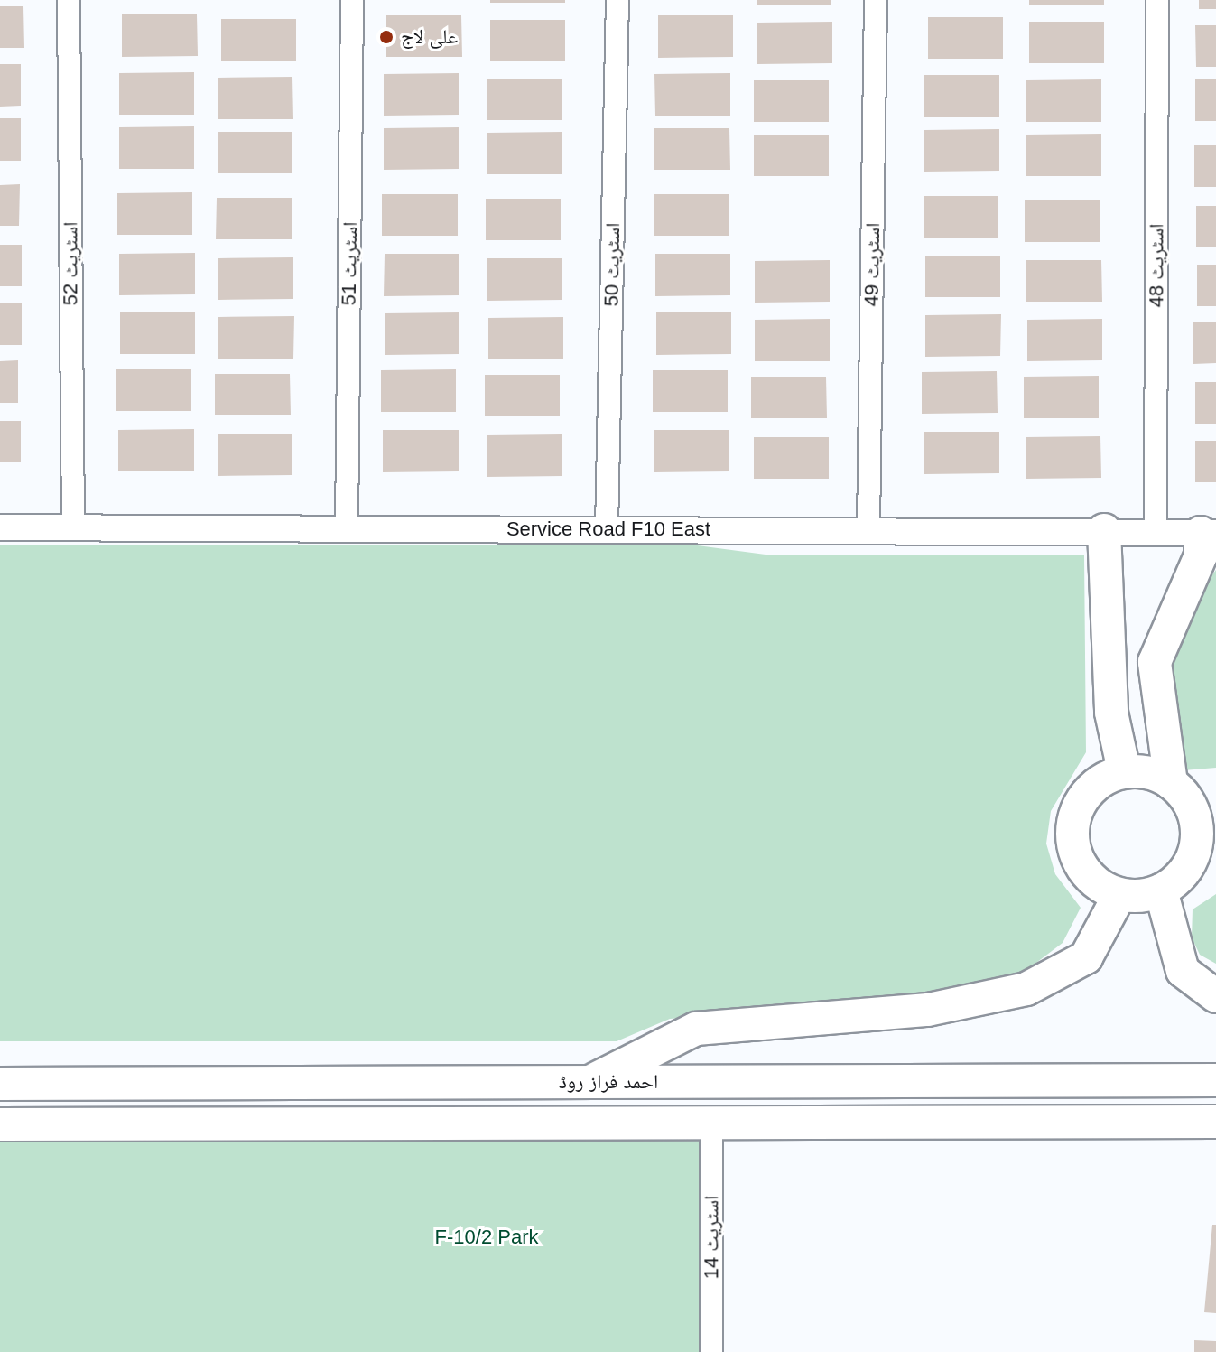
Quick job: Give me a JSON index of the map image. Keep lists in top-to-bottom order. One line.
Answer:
{"streets":{"main road":["احمد فراز روڈ"],"street":["اسٹریٹ 52","اسٹریٹ 51","اسٹریٹ 50","اسٹریٹ 49","اسٹریٹ 48","Service Road F10 East","اسٹریٹ 14"]},"crossings":[["اسٹریٹ 52","Service Road F10 East"],["اسٹریٹ 51","Service Road F10 East"],["اسٹریٹ 50","Service Road F10 East"],["اسٹریٹ 49","Service Road F10 East"],["اسٹریٹ 48","Service Road F10 East"],["احمد فراز روڈ","اسٹریٹ 14"]],"parks":["F-10/2 Park"],"places":["علی لاج"]}
